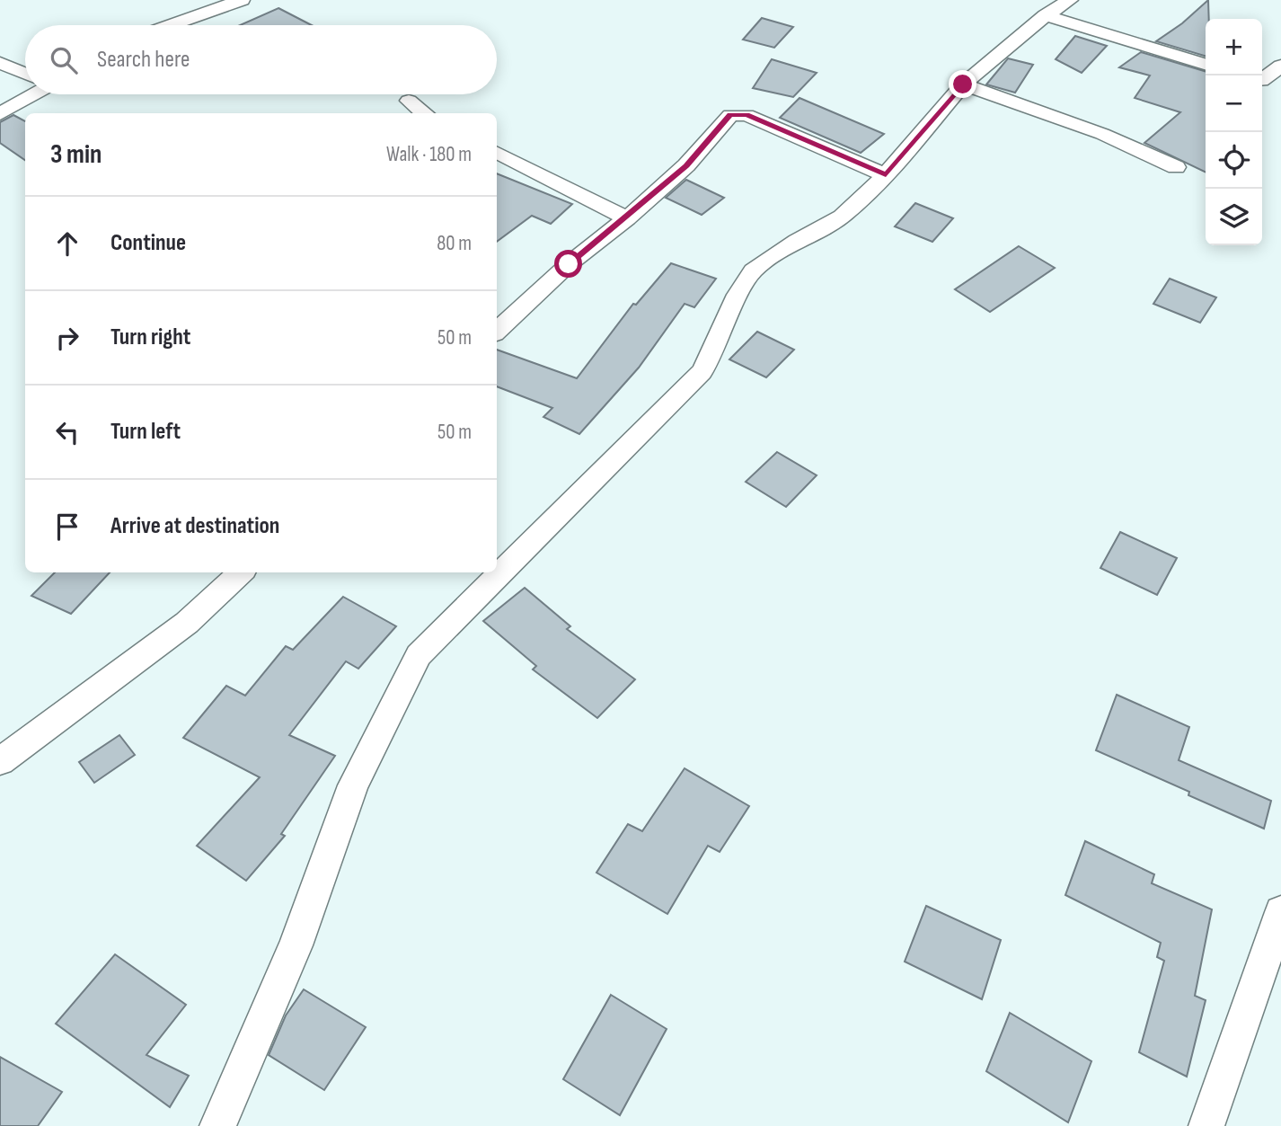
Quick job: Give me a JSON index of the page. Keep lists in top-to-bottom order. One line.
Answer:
{"page":{"map_buttons":["+","−"],"search":"Search here","heading":["3 min","Walk · 180 m"],"list":[["Continue","80 m"],["Turn right","50 m"],["Turn left","50 m"],"Arrive at destination"]}}
